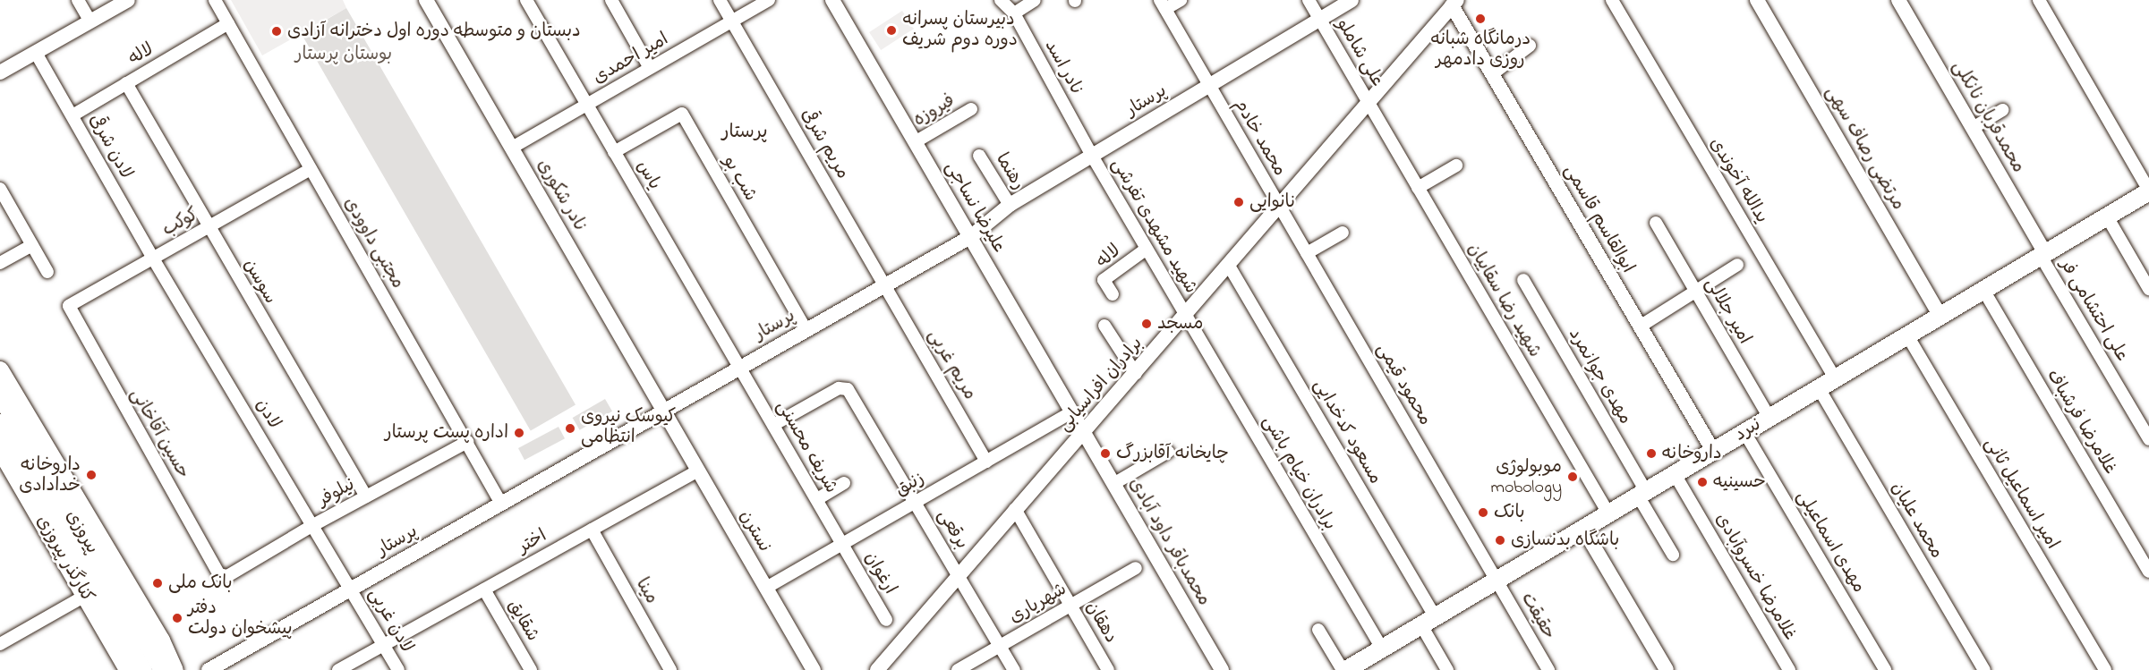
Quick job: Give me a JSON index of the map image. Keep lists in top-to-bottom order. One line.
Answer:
{"streets":{"main road":["نبرد","پیروزی","کنارگذر پیروزی"],"street":["علی شاملو","لاله","امیر احمدی","نادر اسد","پرستار","فیروزه","محمدقربان نانکلی","محمد خادم","مریم شرقی","لادن شرقی","مرتضی رصاف سهی","رهنما","یاس","شب بو","یدالله آخوندی","نادر شکوری","علیرضا نساجی","ابوالقاسم قاسمی","کوکب","شهید مشهدی تفرشی","مجتبی داوودی","سوسن","شهید رضا سقاییان","علی احتشامی فر","امیر جلالی","مریم غربی","مهدی جوانمرد","برادران افراسیابی","محمود قیمی","لادن","غلامرضا فرشباف","مسعود کدخدایی","حسین آقاخانی","شریف محسنی","برادران خیام باشی","زنبق","نیلوفر","امیر اسماعیل ثانی","محمد علیان","برقعی","نسترن","اختر","محمدباقر داود آبادی","مهدی اسماعیلی","ارغوان","غلامرضا خسروآبادی","مینا","شهریاری","حقیقت","لادن غربی","شقایق","دهقان"]},"crossings":[["علی شاملو","پرستار"],["علی شاملو","شهید رضا سقاییان"],["علی شاملو","برادران افراسیابی"],["لاله","لادن شرقی"],["لاله","شهید مشهدی تفرشی"],["لاله","مجتبی داوودی"],["لاله","سوسن"],["امیر احمدی","مریم شرقی"],["امیر احمدی","یاس"],["امیر احمدی","نادر شکوری"],["نادر اسد","پرستار"],["نادر اسد","شهید مشهدی تفرشی"],["پرستار","محمد خادم"],["پرستار","مریم شرقی"],["پرستار","رهنما"],["پرستار","یاس"],["پرستار","شب بو"],["پرستار","نادر شکوری"],["پرستار","علیرضا نساجی"],["پرستار","شهید مشهدی تفرشی"],["پرستار","مجتبی داوودی"],["پرستار","مریم غربی"],["پرستار","لادن"],["پرستار","شریف محسنی"],["پرستار","نسترن"],["پرستار","لادن غربی"],["فیروزه","علیرضا نساجی"],["محمدقربان نانکلی","علی احتشامی فر"],["محمدقربان نانکلی","نبرد"],["محمد خادم","برادران افراسیابی"],["محمد خادم","محمود قیمی"],["مریم شرقی","مریم غربی"],["لادن شرقی","کوکب"],["لادن شرقی","لادن"],["مرتضی رصاف سهی","نبرد"],["یاس","شب بو"],["یاس","شریف محسنی"],["یدالله آخوندی","نبرد"],["نادر شکوری","نسترن"],["علیرضا نساجی","برادران افراسیابی"],["علیرضا نساجی","زنبق"],["علیرضا نساجی","محمدباقر داود آبادی"],["ابوالقاسم قاسمی","برادران افراسیابی"],["ابوالقاسم قاسمی","نبرد"],["کوکب","مجتبی داوودی"],["کوکب","سوسن"],["کوکب","لادن"],["کوکب","حسین آقاخانی"],["شهید مشهدی تفرشی","برادران افراسیابی"],["شهید مشهدی تفرشی","برادران خیام باشی"],["مجتبی داوودی","نیلوفر"],["سوسن","نیلوفر"],["شهید رضا سقاییان","برادران افراسیابی"],["شهید رضا سقاییان","نبرد"],["علی احتشامی فر","نبرد"],["امیر جلالی","نبرد"],["مریم غربی","زنبق"],["مهدی جوانمرد","نبرد"],["برادران افراسیابی","محمود قیمی"],["برادران افراسیابی","مسعود کدخدایی"],["برادران افراسیابی","برادران خیام باشی"],["برادران افراسیابی","برقعی"],["برادران افراسیابی","محمدباقر داود آبادی"],["برادران افراسیابی","دهقان"],["محمود قیمی","نبرد"],["محمود قیمی","حقیقت"],["لادن","نیلوفر"],["لادن","لادن غربی"],["غلامرضا فرشباف","نبرد"],["نبرد","مسعود کدخدایی"],["نبرد","برادران خیام باشی"],["نبرد","امیر اسماعیل ثانی"],["نبرد","محمد علیان"],["نبرد","مهدی اسماعیلی"],["نبرد","غلامرضا خسروآبادی"],["نبرد","حقیقت"],["حسین آقاخانی","نیلوفر"],["شریف محسنی","زنبق"],["شریف محسنی","برقعی"],["شریف محسنی","ارغوان"],["زنبق","برقعی"],["زنبق","نسترن"],["زنبق","ارغوان"],["برقعی","شهریاری"],["نسترن","اختر"],["اختر","مینا"],["اختر","لادن غربی"],["اختر","شقایق"],["شهریاری","دهقان"]],"districts":["پرستار"],"parks":["بوستان پرستار"],"places":["درمانگاه شبانه روزی دادمهر","دبیرستان پسرانه دوره دوم شریف","دبستان و متوسطه دوره اول دخترانه آزادی","نانوایی","مسجد","کیوسک نیروی انتظامی","اداره پست پرستار","چایخانه آقابزرگ","داروخانه","داروخانه خدادادی","موبولوژی mobology","حسینیه","بانک","باشگاه بدنسازی","بانک ملی","دفتر پیشخوان دولت"]}
